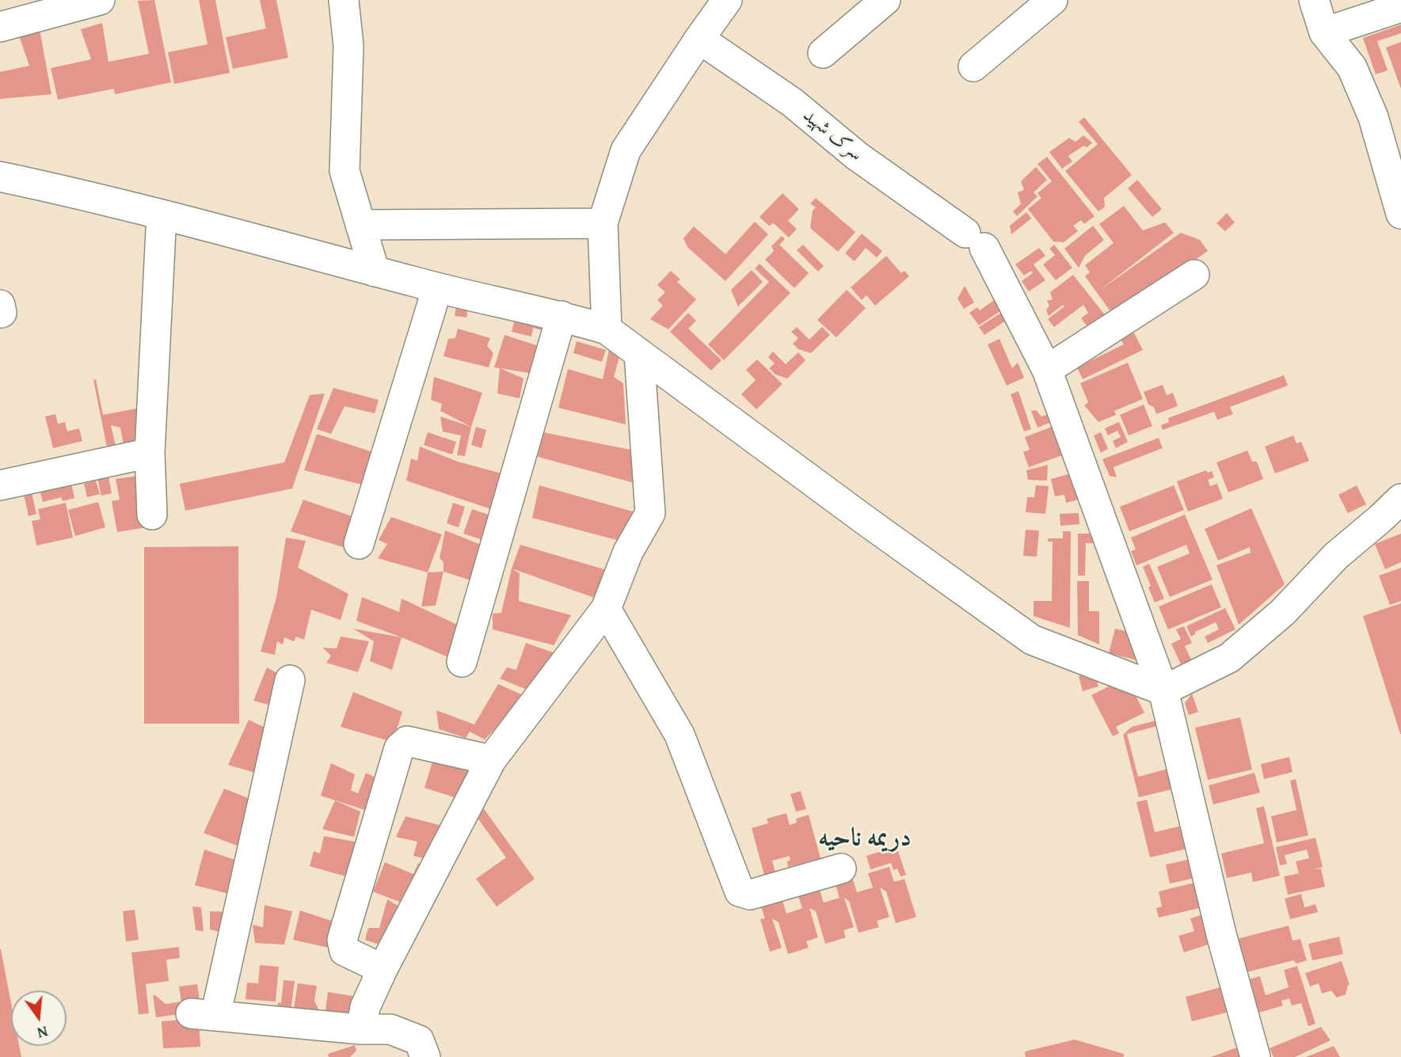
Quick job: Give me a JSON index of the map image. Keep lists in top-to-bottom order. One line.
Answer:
{"streets":{"street":["سرک شهید"]},"districts":["دریمه ناحیه"],"north":"bottom"}
